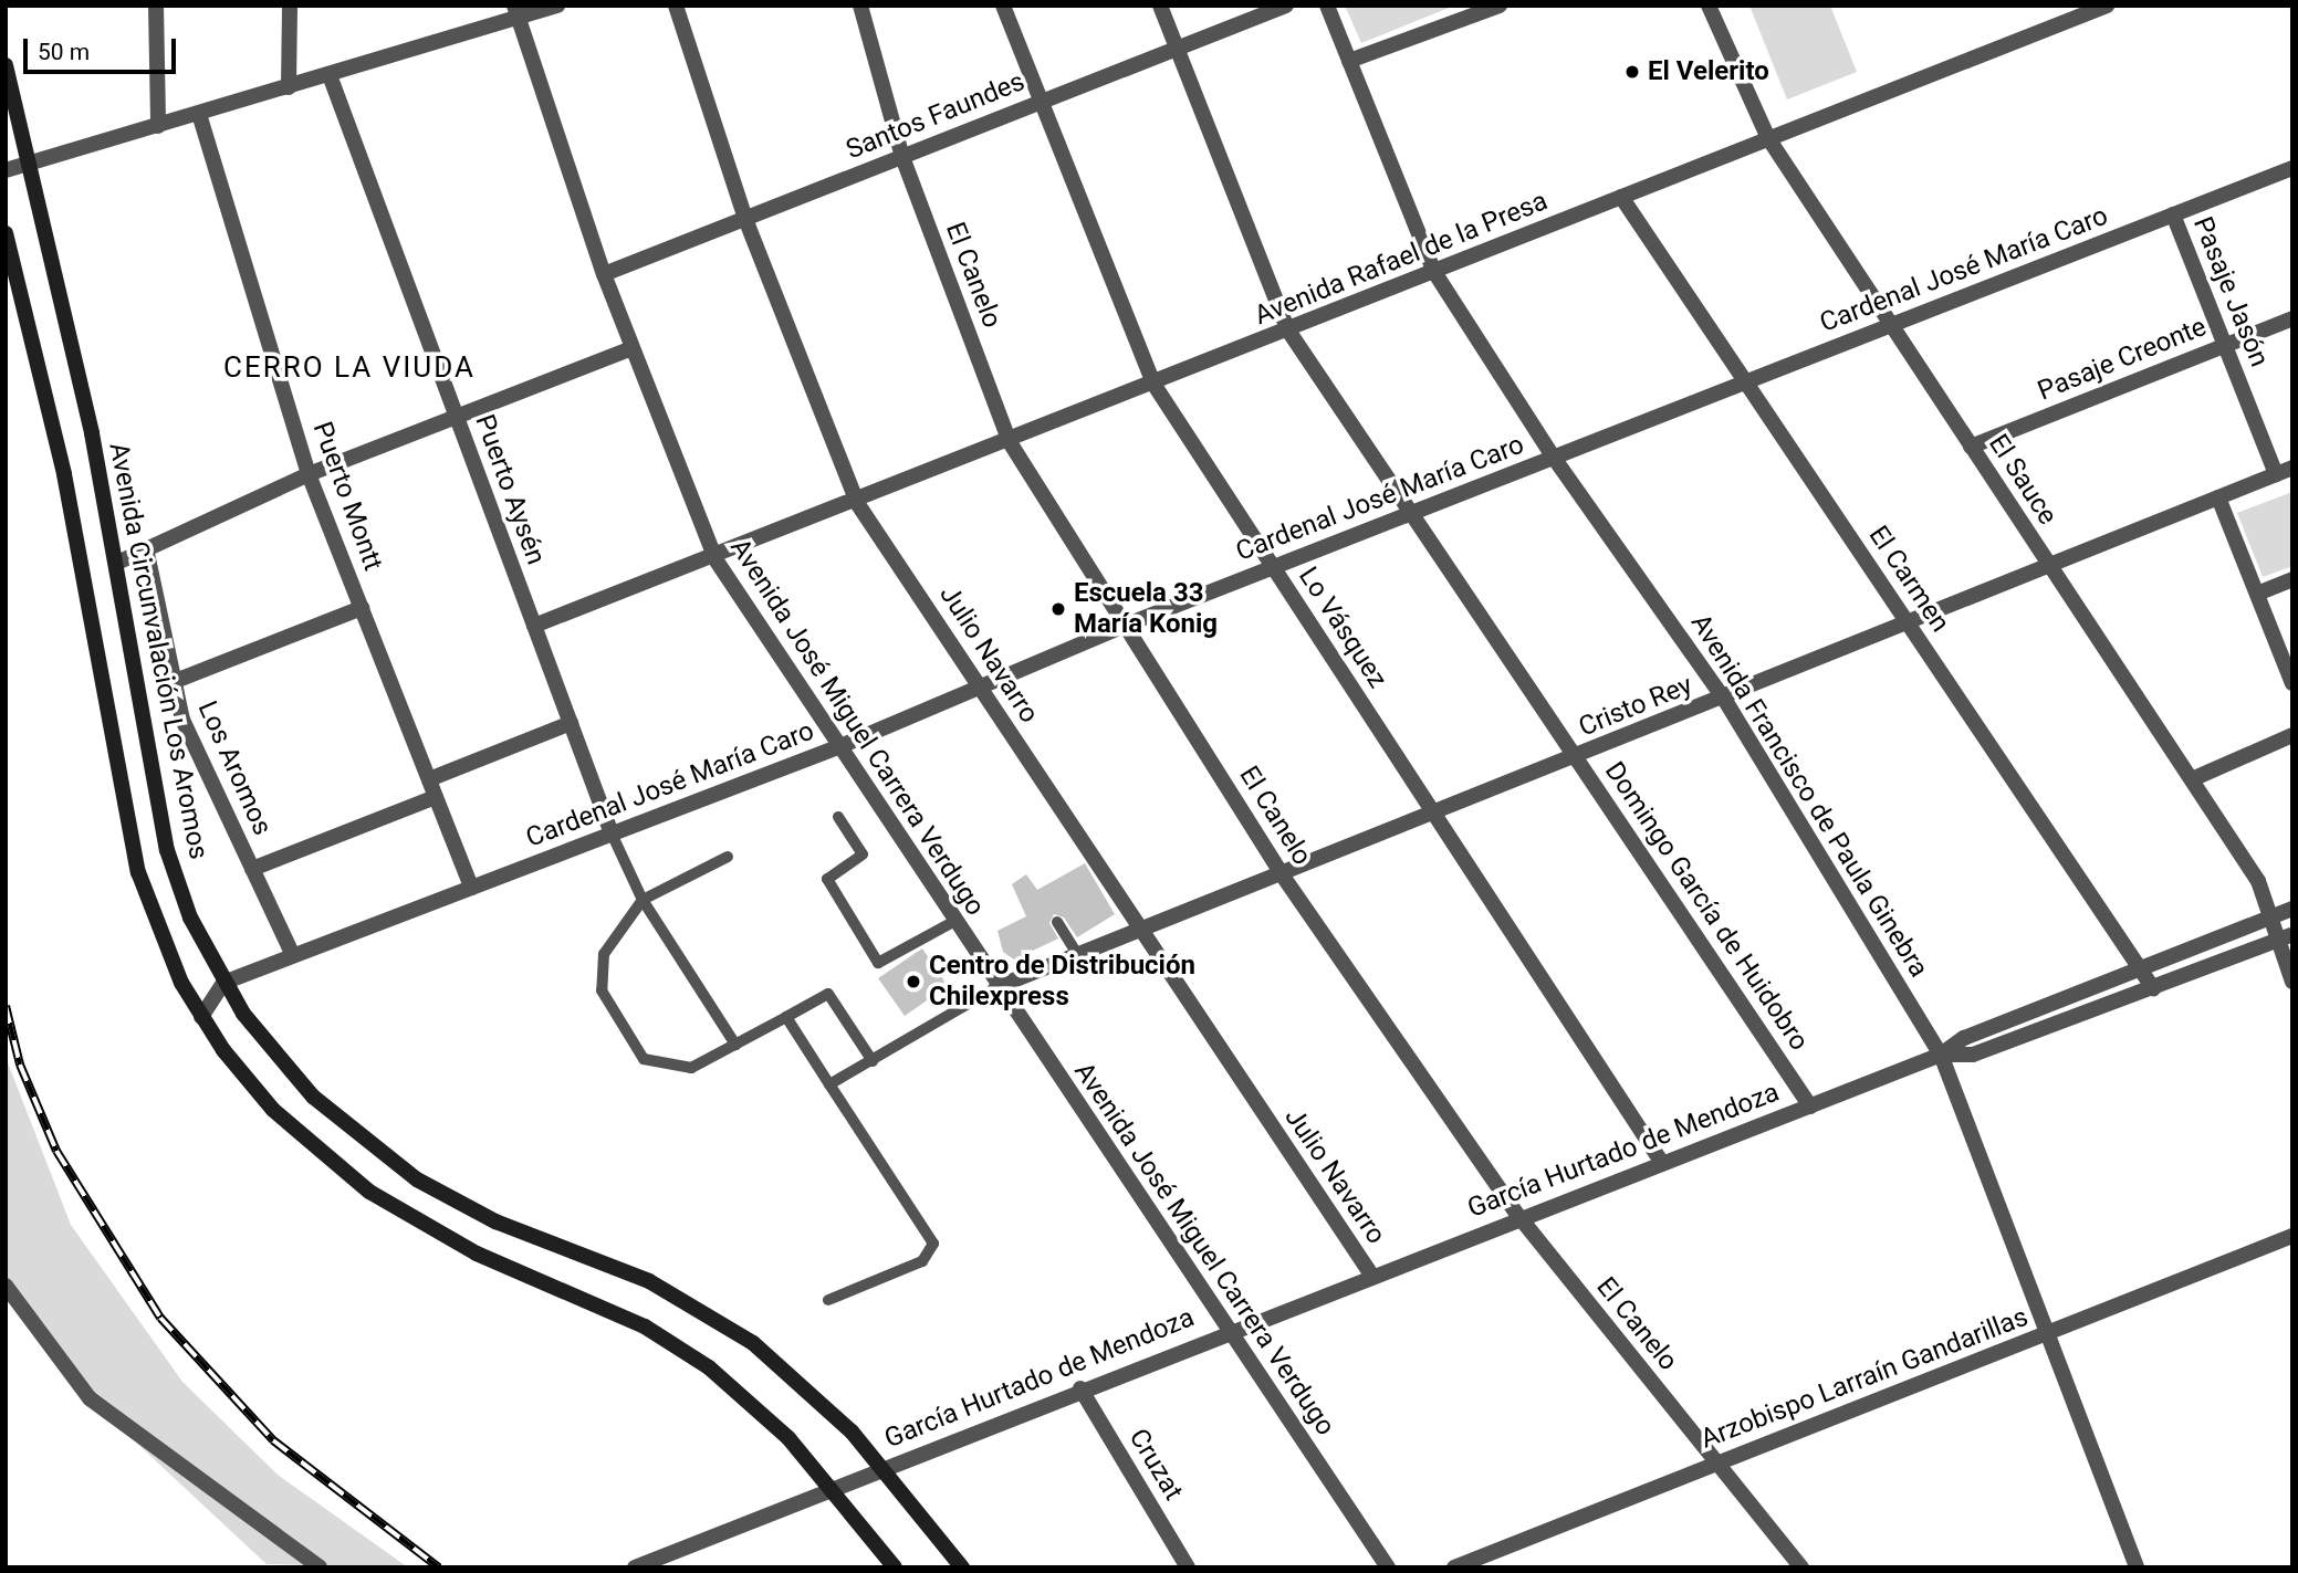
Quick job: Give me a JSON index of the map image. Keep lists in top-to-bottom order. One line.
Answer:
{"streets":{"main road":["Avenida Circunvalación Los Aromos"],"street":["Santos Faundes","Avenida Rafael de la Presa","Cardenal José María Caro","El Canelo","Pasaje Jasón","Pasaje Creonte","El Sauce","Puerto Aysén","Puerto Montt","El Carmen","Lo Vásquez","Julio Navarro","Cristo Rey","Avenida José Miguel Carrera Verdugo","Los Aromos","Avenida Francisco de Paula Ginebra","Domingo García de Huidobro","García Hurtado de Mendoza","Arzobispo Larraín Gandarillas","Cruzat"]},"crossings":[["Santos Faundes","El Canelo"],["Santos Faundes","Lo Vásquez"],["Santos Faundes","Julio Navarro"],["Santos Faundes","Avenida José Miguel Carrera Verdugo"],["Santos Faundes","Domingo García de Huidobro"],["Avenida Rafael de la Presa","El Canelo"],["Avenida Rafael de la Presa","El Sauce"],["Avenida Rafael de la Presa","Puerto Aysén"],["Avenida Rafael de la Presa","El Carmen"],["Avenida Rafael de la Presa","Lo Vásquez"],["Avenida Rafael de la Presa","Julio Navarro"],["Avenida Rafael de la Presa","Avenida José Miguel Carrera Verdugo"],["Avenida Rafael de la Presa","Avenida Francisco de Paula Ginebra"],["Avenida Rafael de la Presa","Domingo García de Huidobro"],["Cardenal José María Caro","El Canelo"],["Cardenal José María Caro","Pasaje Jasón"],["Cardenal José María Caro","El Sauce"],["Cardenal José María Caro","Puerto Aysén"],["Cardenal José María Caro","Puerto Montt"],["Cardenal José María Caro","El Carmen"],["Cardenal José María Caro","Lo Vásquez"],["Cardenal José María Caro","Avenida Circunvalación Los Aromos"],["Cardenal José María Caro","Julio Navarro"],["Cardenal José María Caro","Avenida José Miguel Carrera Verdugo"],["Cardenal José María Caro","Los Aromos"],["Cardenal José María Caro","Avenida Francisco de Paula Ginebra"],["Cardenal José María Caro","Domingo García de Huidobro"],["El Canelo","Cristo Rey"],["El Canelo","García Hurtado de Mendoza"],["El Canelo","Arzobispo Larraín Gandarillas"],["Pasaje Jasón","Pasaje Creonte"],["Pasaje Jasón","Cristo Rey"],["Pasaje Creonte","El Sauce"],["El Sauce","Cristo Rey"],["El Sauce","García Hurtado de Mendoza"],["El Carmen","Cristo Rey"],["El Carmen","García Hurtado de Mendoza"],["Lo Vásquez","Cristo Rey"],["Lo Vásquez","García Hurtado de Mendoza"],["Avenida Circunvalación Los Aromos","García Hurtado de Mendoza"],["Julio Navarro","Cristo Rey"],["Julio Navarro","García Hurtado de Mendoza"],["Cristo Rey","Avenida José Miguel Carrera Verdugo"],["Cristo Rey","Avenida Francisco de Paula Ginebra"],["Cristo Rey","Domingo García de Huidobro"],["Avenida José Miguel Carrera Verdugo","García Hurtado de Mendoza"],["Avenida Francisco de Paula Ginebra","García Hurtado de Mendoza"],["Avenida Francisco de Paula Ginebra","Arzobispo Larraín Gandarillas"],["Domingo García de Huidobro","García Hurtado de Mendoza"],["García Hurtado de Mendoza","Cruzat"]],"districts":["CERRO LA VIUDA"],"places":["El Velerito","Escuela 33 María Konig","Centro de Distribución Chilexpress"],"scale_bar":"50 m"}
